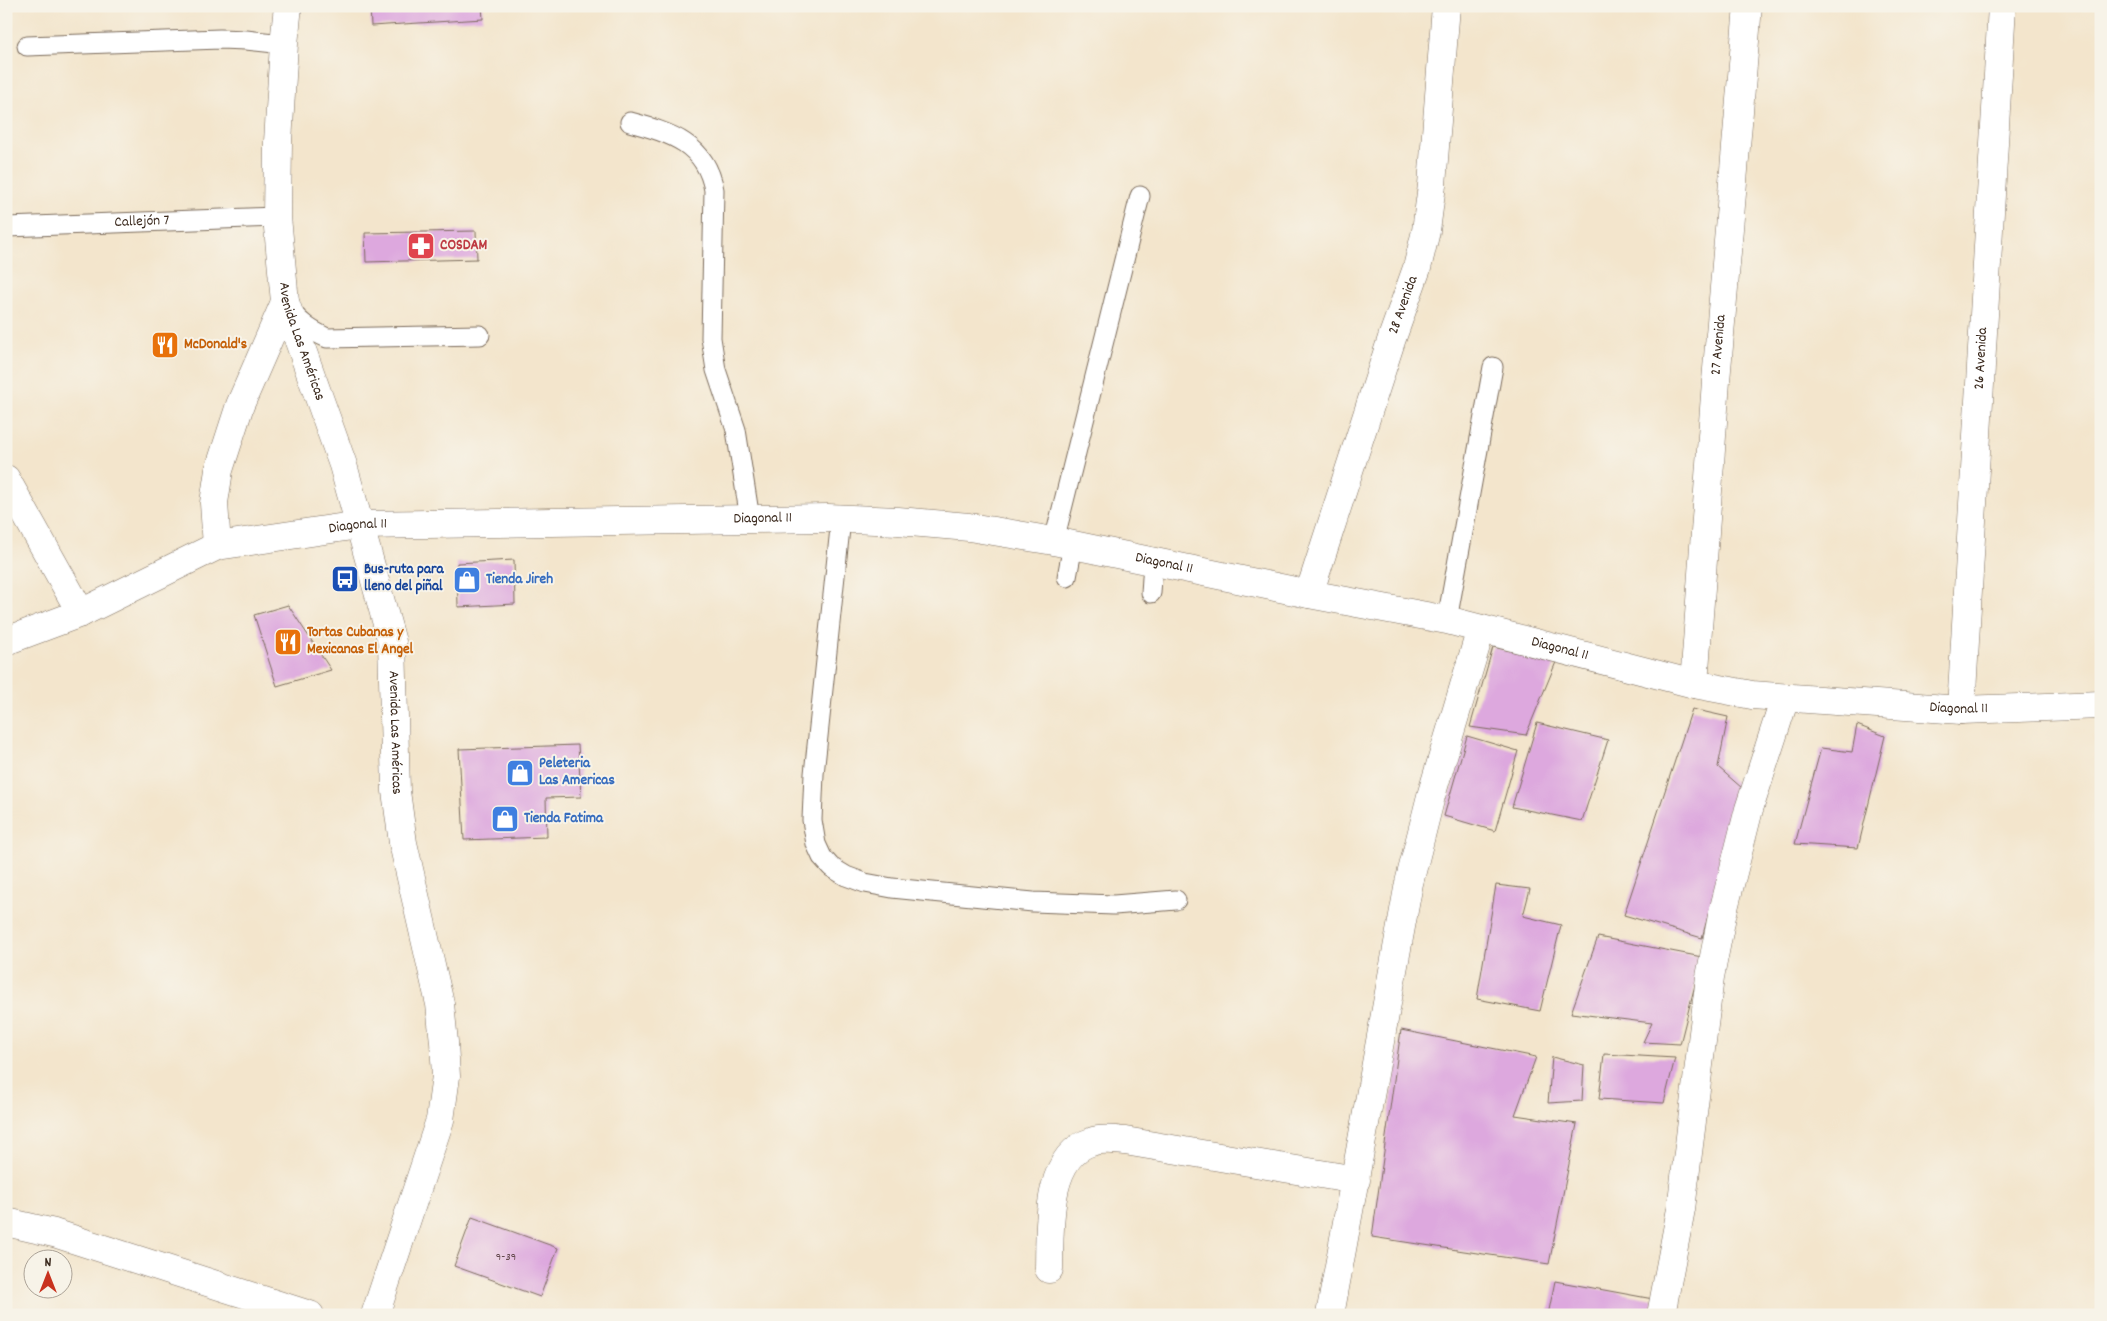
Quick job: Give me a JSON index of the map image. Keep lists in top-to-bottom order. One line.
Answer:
{"streets":{"street":["28 Avenida","Avenida Las Américas","27 Avenida","26 Avenida","Diagonal 11"],"lane":["Callejón 7"]},"crossings":[["Callejón 7","Avenida Las Américas"],["28 Avenida","Diagonal 11"],["Avenida Las Américas","Diagonal 11"],["27 Avenida","Diagonal 11"],["26 Avenida","Diagonal 11"]],"places":{"pharmacy":["COSDAM"],"restaurant":["McDonald's","Tortas Cubanas y Mexicanas El Angel"],"bus stop":["Bus-ruta para lleno del piñal"],"shop":["Tienda Jireh","Peleteria Las Americas","Tienda Fatima"]},"house_numbers":["9-39"],"north":"top"}
